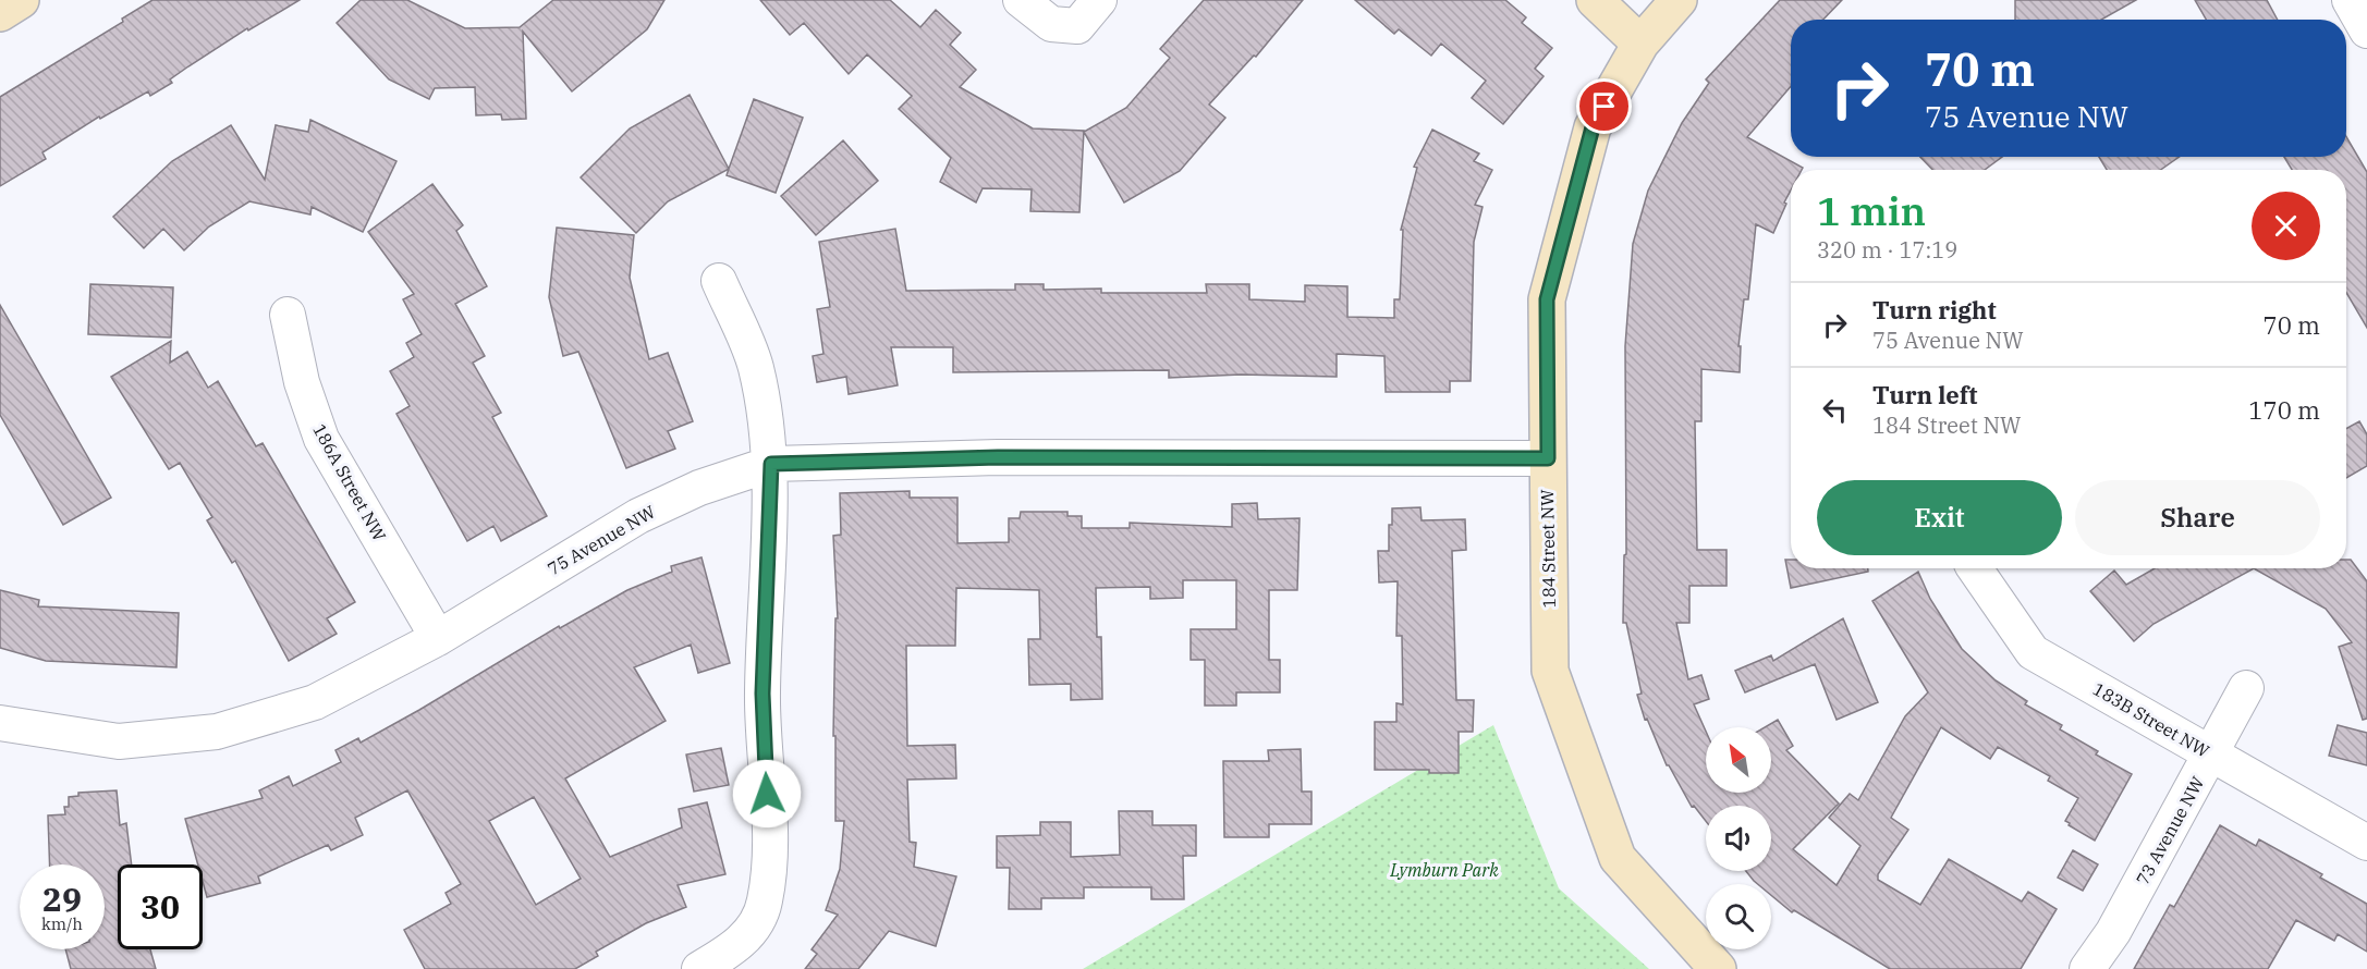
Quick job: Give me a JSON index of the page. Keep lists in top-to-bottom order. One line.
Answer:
{"streets":{"street":["186A Street NW","75 Avenue NW","184 Street NW","183B Street NW","73 Avenue NW"]},"crossings":[["186A Street NW","75 Avenue NW"],["75 Avenue NW","184 Street NW"],["183B Street NW","73 Avenue NW"]],"parks":["Lymburn Park"],"north":"top left","page":{"turn":["70 m","75 Avenue NW"],"heading":["1 min","320 m · 17:19"],"list":[{"name":"Turn right","note":"75 Avenue NW","value":"70 m"},{"name":"Turn left","note":"184 Street NW","value":"170 m"}],"buttons":["Exit","Share"],"speed":"29 km/h","limit":"30"}}
